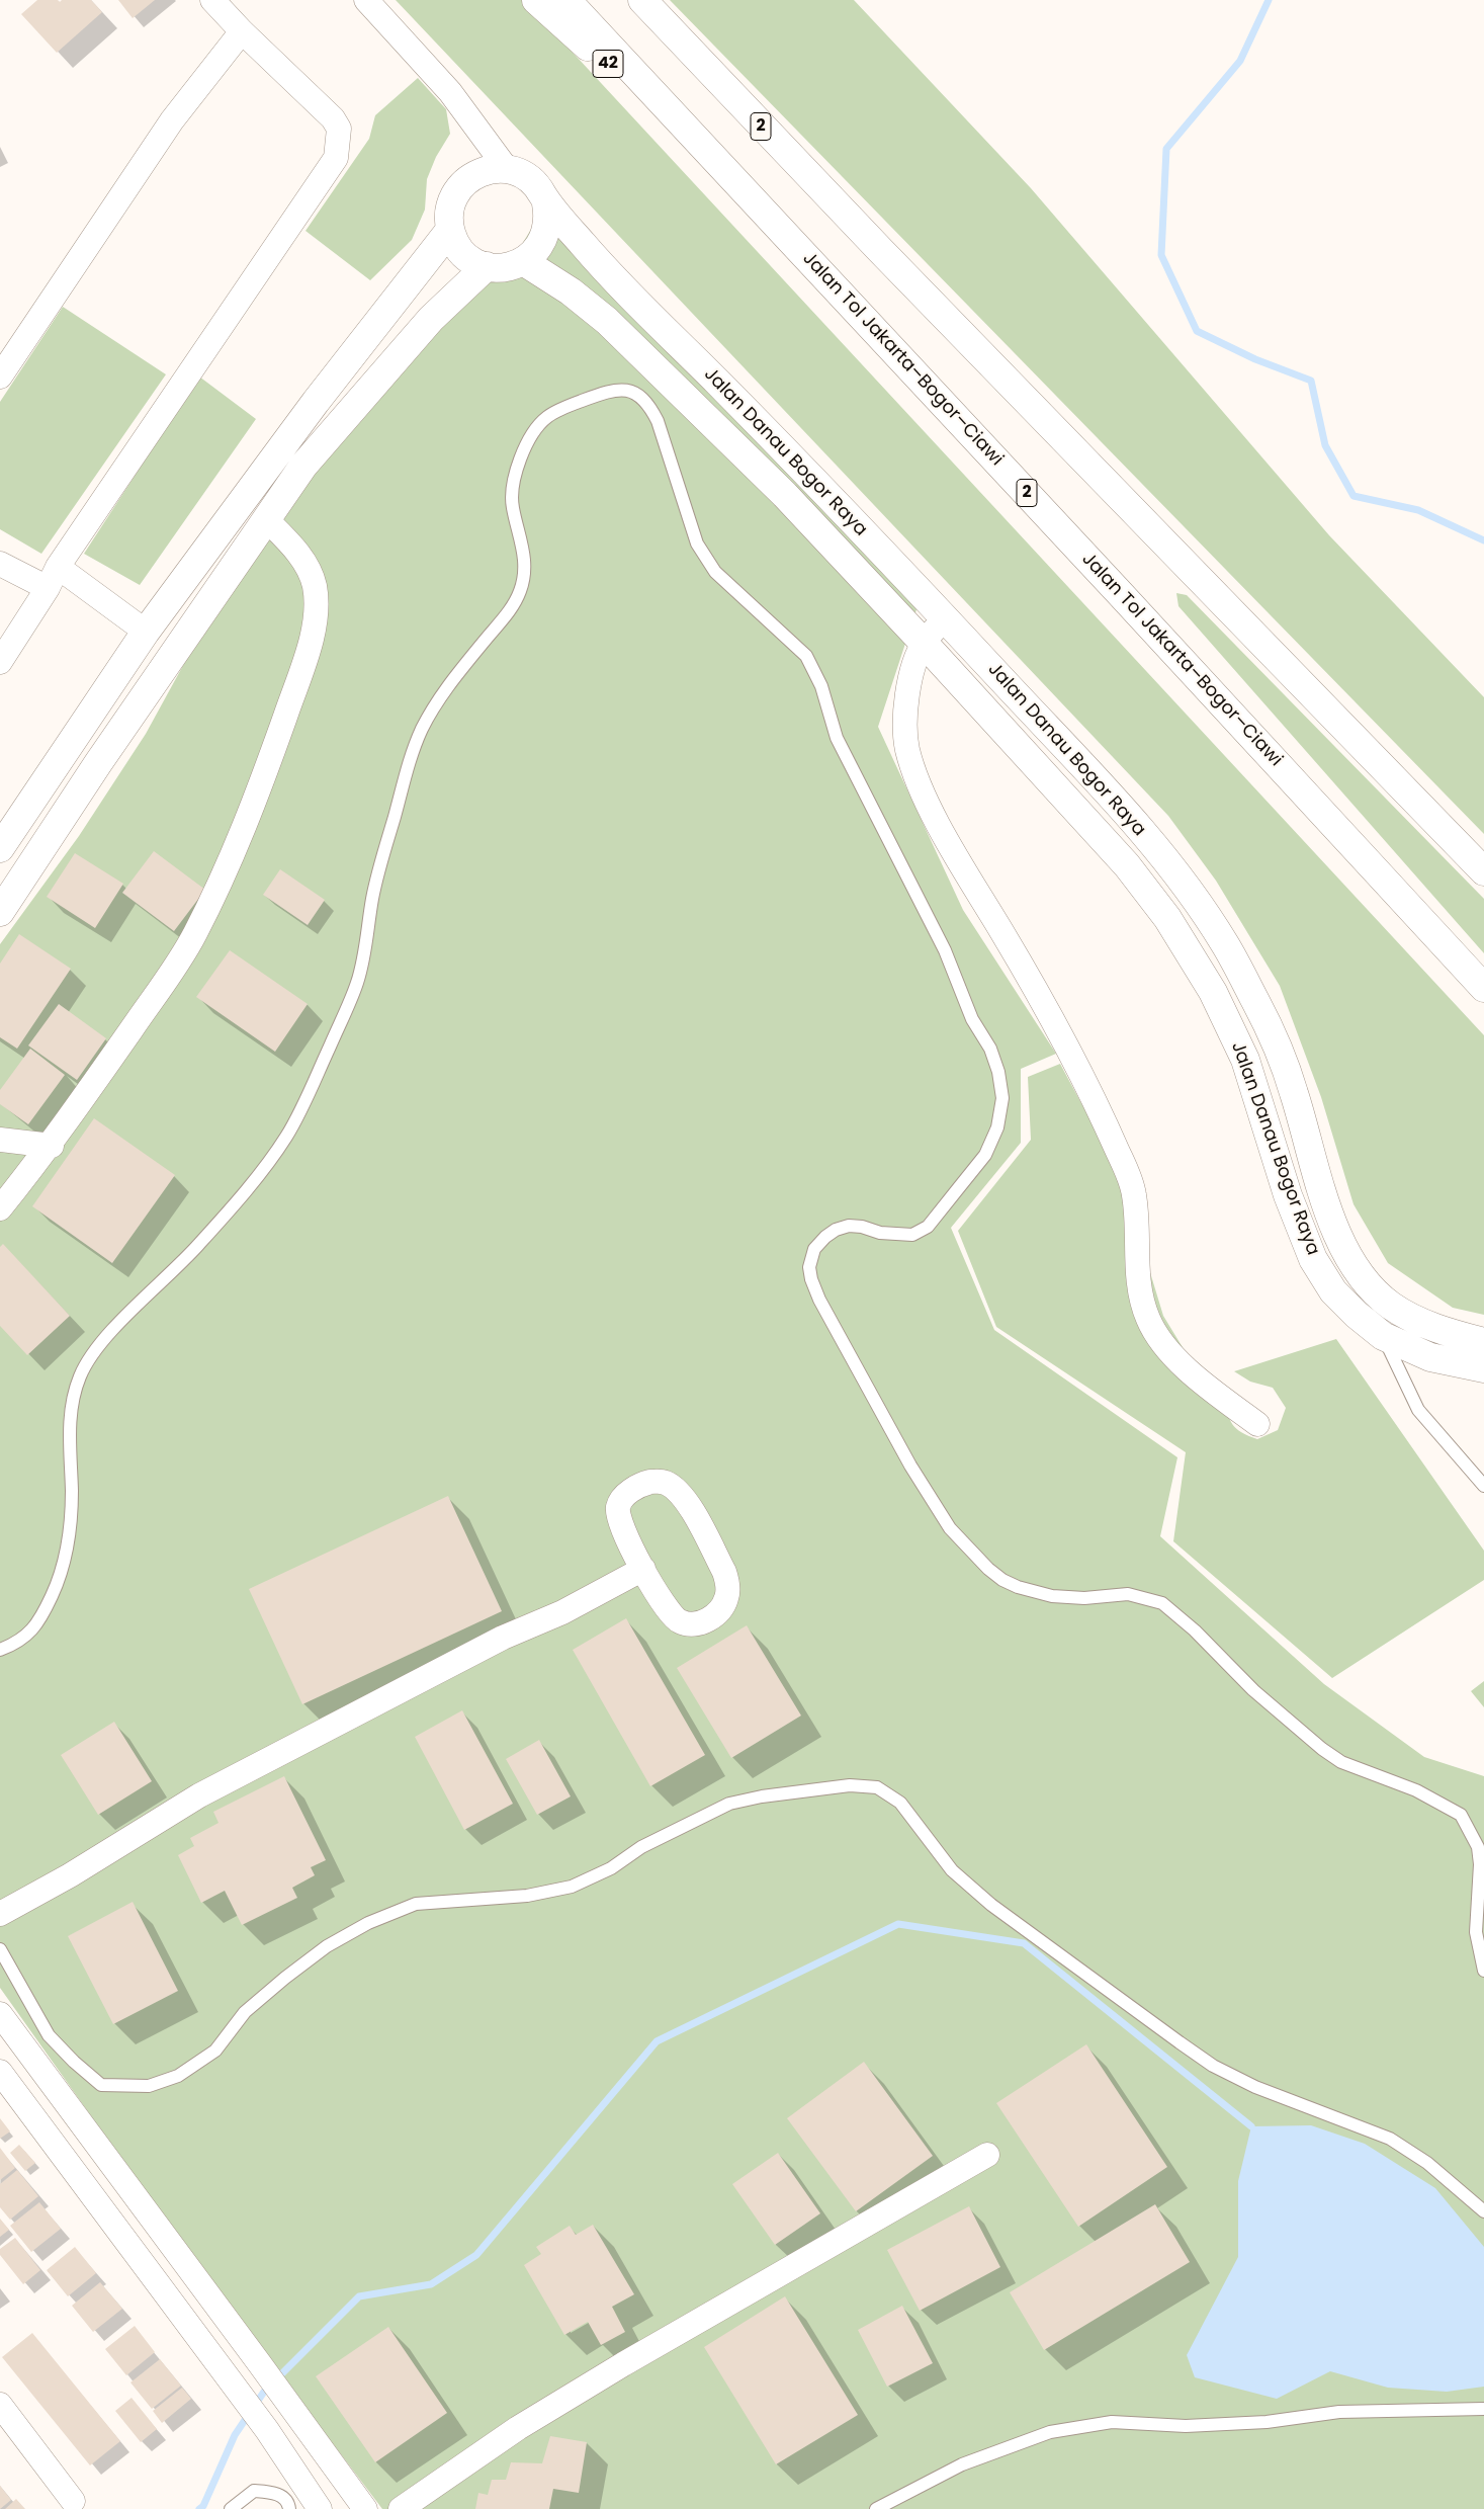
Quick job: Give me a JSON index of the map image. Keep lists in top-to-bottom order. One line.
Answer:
{"streets":{"main road":["42","2","Jalan Tol Jakarta–Bogor–Ciawi","Jalan Danau Bogor Raya"]},"crossings":[["42","Jalan Tol Jakarta–Bogor–Ciawi"]]}
